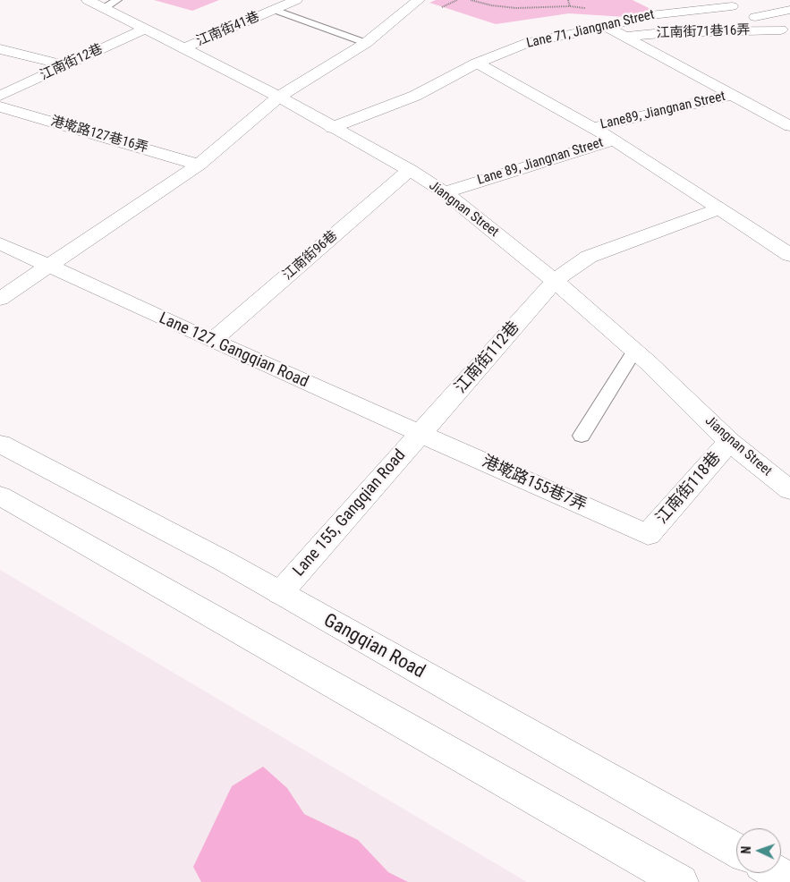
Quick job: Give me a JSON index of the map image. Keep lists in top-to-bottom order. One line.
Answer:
{"streets":{"street":["江南街41巷","Lane 71, Jiangnan Street","江南街71巷16弄","江南街12巷","Lane89, Jiangnan Street","港墘路127巷16弄","Lane 89, Jiangnan Street","Jiangnan Street","江南街96巷","Lane 127, Gangqian Road","江南街112巷","港墘路155巷7弄","江南街118巷","Lane 155, Gangqian Road","Gangqian Road"]},"crossings":[["江南街41巷","Jiangnan Street"],["Lane 71, Jiangnan Street","江南街71巷16弄"],["Lane 71, Jiangnan Street","Lane 89, Jiangnan Street"],["Lane 71, Jiangnan Street","Jiangnan Street"],["江南街12巷","Jiangnan Street"],["Lane89, Jiangnan Street","Lane 89, Jiangnan Street"],["Lane 89, Jiangnan Street","Jiangnan Street"],["Jiangnan Street","江南街96巷"],["Jiangnan Street","江南街112巷"],["Jiangnan Street","江南街118巷"],["江南街96巷","Lane 127, Gangqian Road"],["Lane 127, Gangqian Road","江南街112巷"],["Lane 127, Gangqian Road","港墘路155巷7弄"],["Lane 127, Gangqian Road","Lane 155, Gangqian Road"],["江南街112巷","港墘路155巷7弄"],["江南街112巷","Lane 155, Gangqian Road"],["港墘路155巷7弄","江南街118巷"],["港墘路155巷7弄","Lane 155, Gangqian Road"],["Lane 155, Gangqian Road","Gangqian Road"]],"north":"left"}
